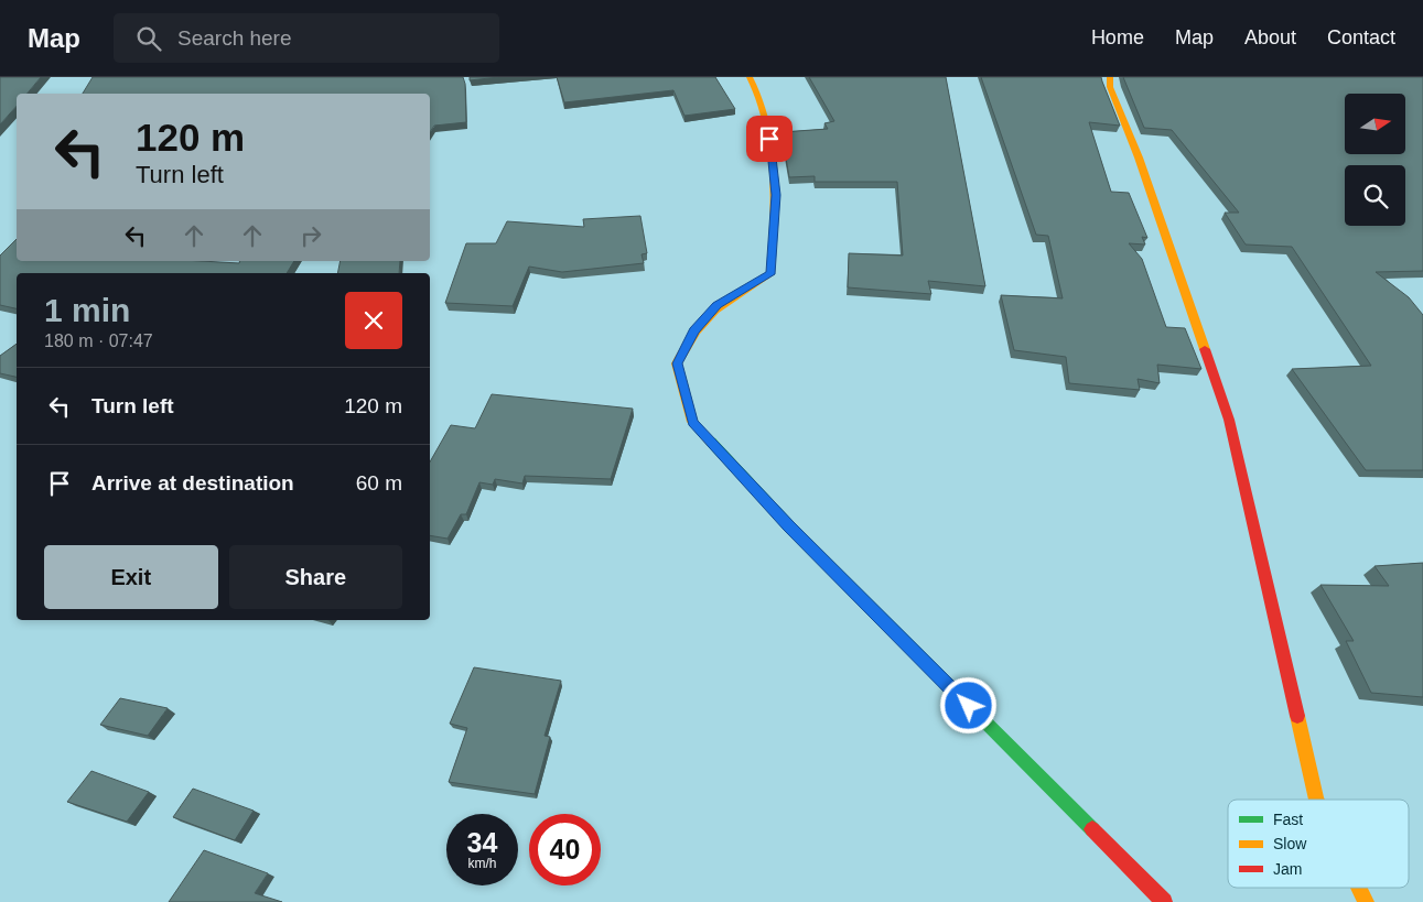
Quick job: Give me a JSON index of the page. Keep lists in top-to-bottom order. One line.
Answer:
{"legend":["Fast","Slow","Jam"],"north":"right","page":{"header":"Map","search":"Search here","nav":["Home","Map","About","Contact"],"turn":["120 m","Turn left"],"heading":["1 min","180 m · 07:47"],"list":[{"name":"Turn left","value":"120 m"},{"name":"Arrive at destination","value":"60 m"}],"buttons":["Exit","Share"],"speed":"34 km/h","limit":"40"}}
